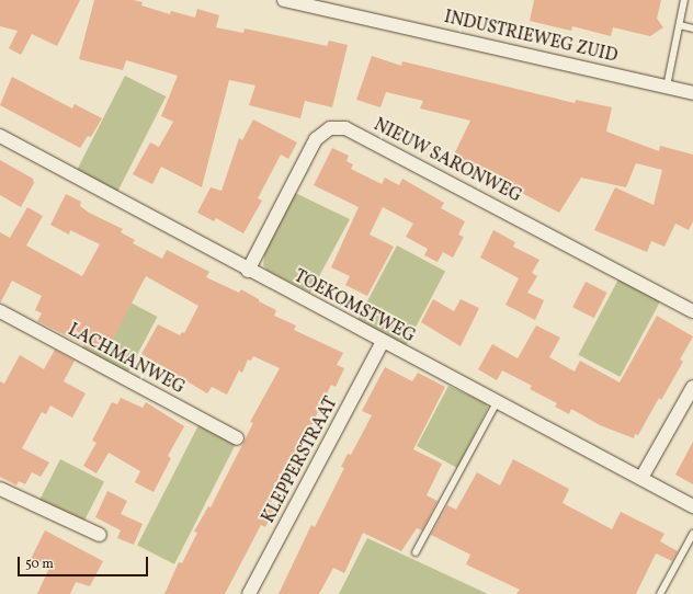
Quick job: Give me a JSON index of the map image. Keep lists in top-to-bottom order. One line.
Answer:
{"streets":{"street":["INDUSTRIEWEG ZUID","NIEUW SARONWEG","TOEKOMSTWEG","LACHMANWEG","KLEPPERSTRAAT"]},"crossings":[["NIEUW SARONWEG","TOEKOMSTWEG"],["TOEKOMSTWEG","KLEPPERSTRAAT"]],"scale_bar":"50 m"}
